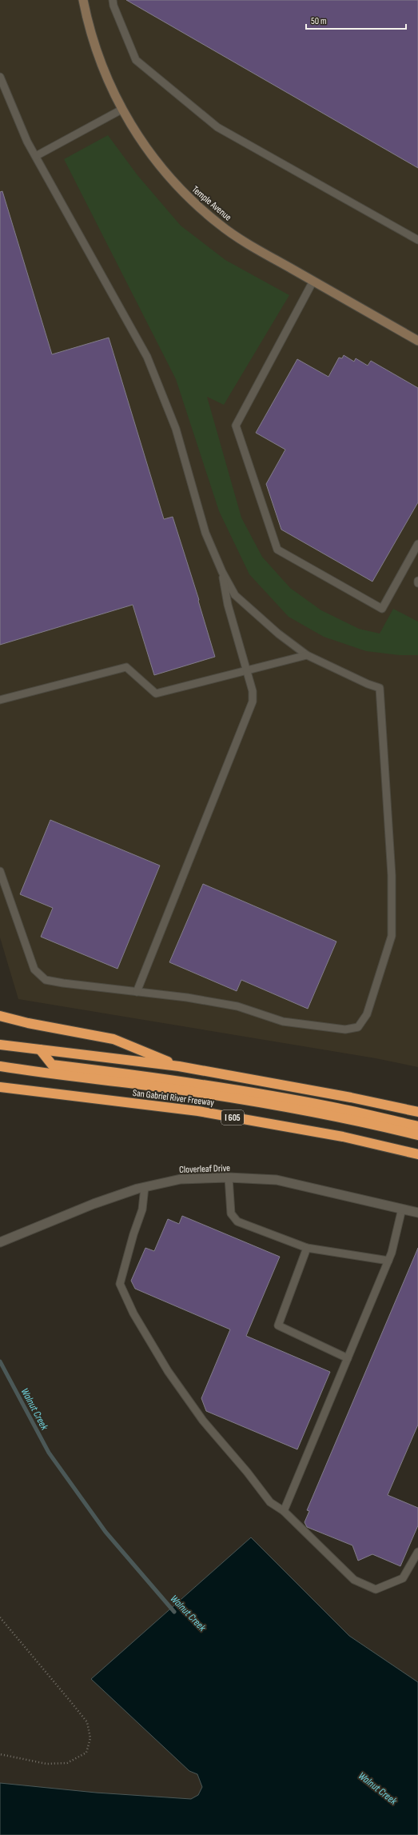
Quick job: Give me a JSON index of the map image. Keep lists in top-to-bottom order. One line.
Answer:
{"streets":{"highway":["San Gabriel River Freeway","I 605"],"main road":["Temple Avenue"],"street":["Cloverleaf Drive"]},"water":["Walnut Creek"],"scale_bar":"50 m"}
